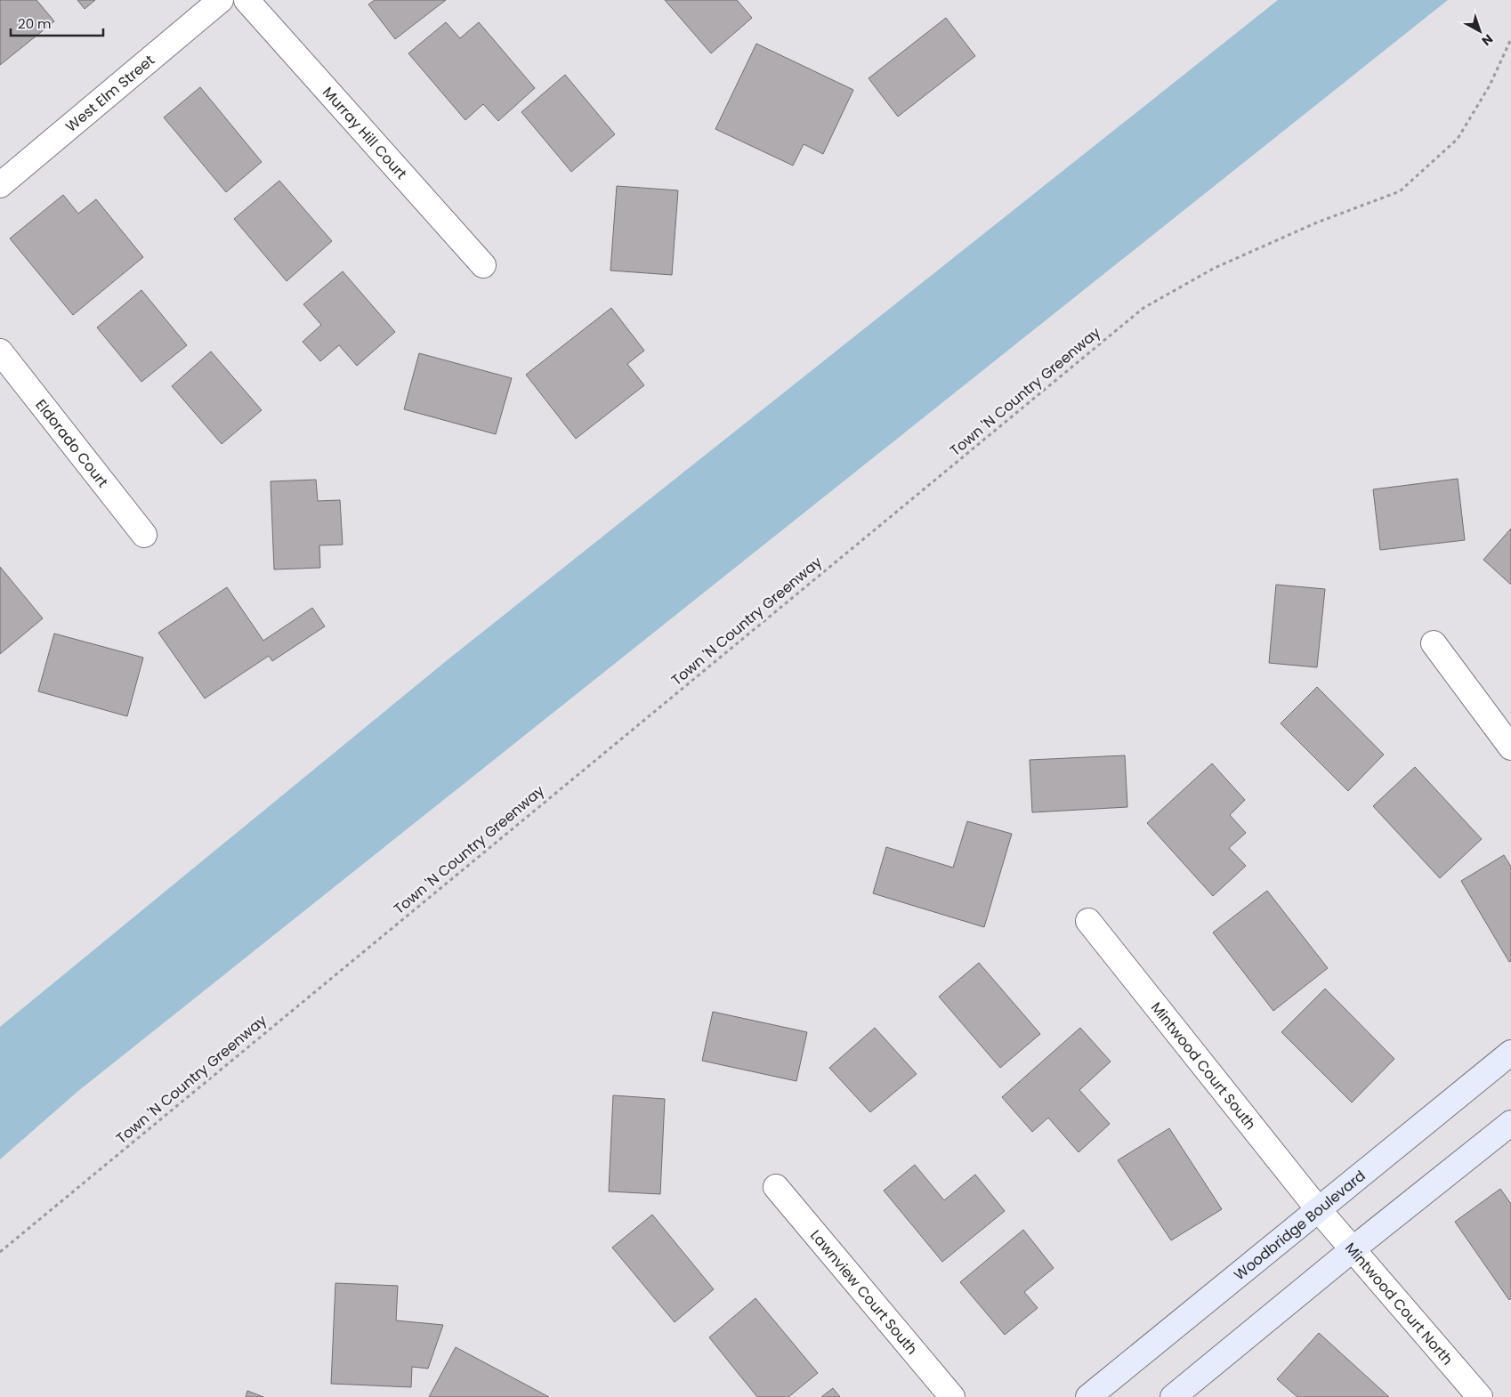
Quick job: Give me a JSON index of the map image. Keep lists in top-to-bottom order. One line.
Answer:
{"streets":{"street":["West Elm Street","Murray Hill Court","Eldorado Court","Mintwood Court South","Woodbridge Boulevard","Lawnview Court South","Mintwood Court North"],"path":["Town 'N Country Greenway"]},"crossings":[["Mintwood Court South","Woodbridge Boulevard"],["Mintwood Court South","Mintwood Court North"],["Woodbridge Boulevard","Mintwood Court North"]],"scale_bar":"20 m","north":"bottom right"}
